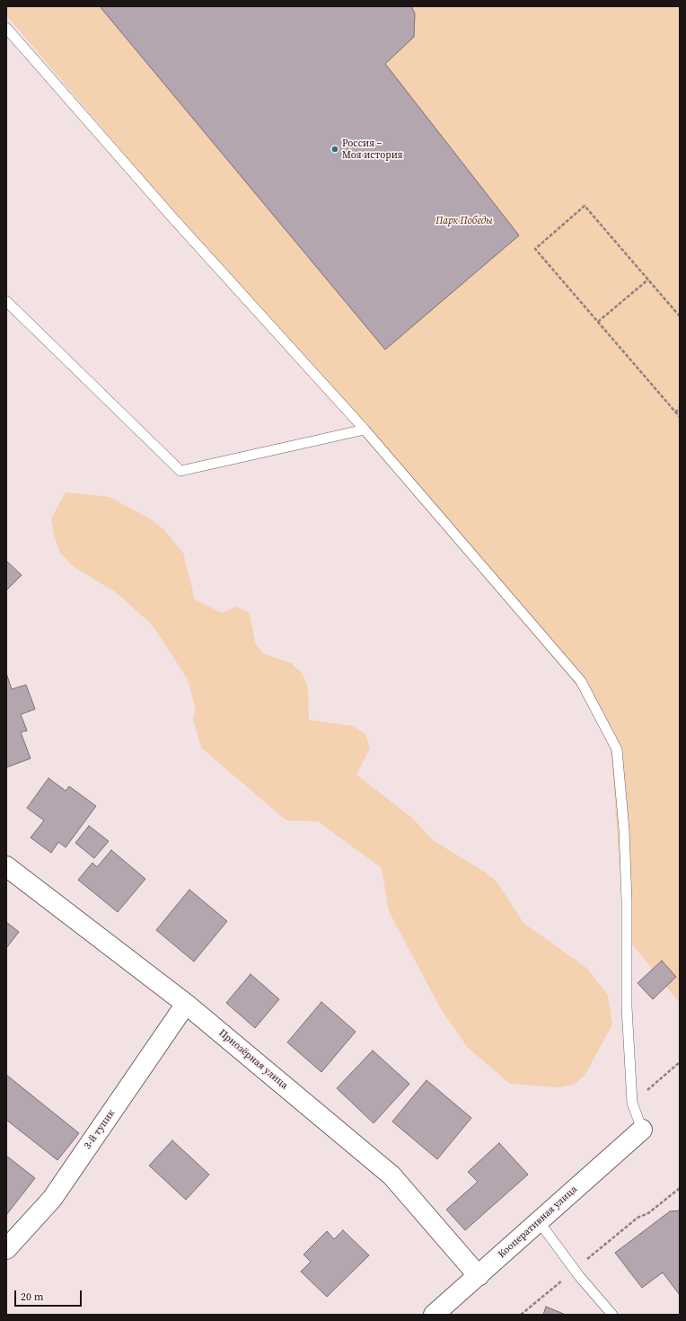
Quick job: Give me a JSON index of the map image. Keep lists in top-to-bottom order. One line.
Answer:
{"streets":{"street":["Приозёрная улица","3-й тупик","Кооперативная улица"]},"crossings":[["Приозёрная улица","3-й тупик"],["Приозёрная улица","Кооперативная улица"]],"parks":["Парк Победы"],"places":["Россия – Моя история"],"scale_bar":"20 m"}
